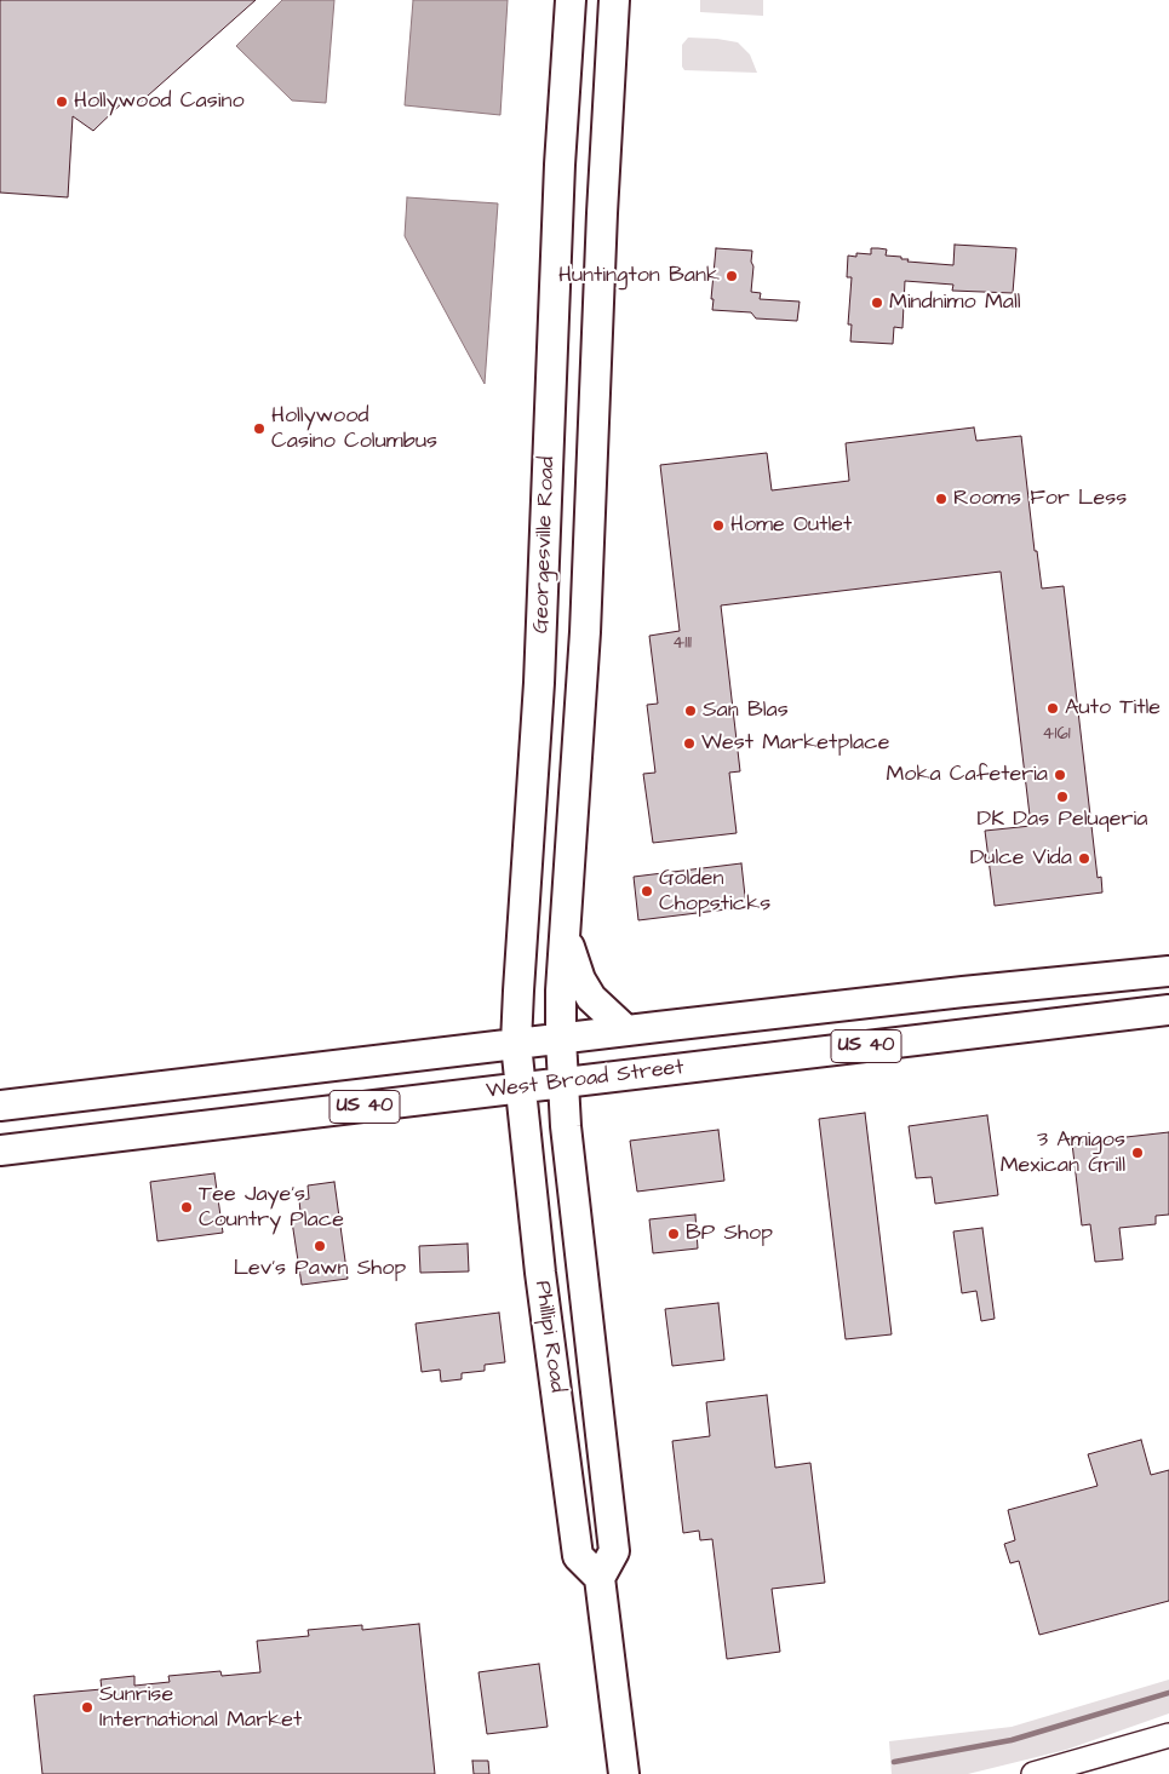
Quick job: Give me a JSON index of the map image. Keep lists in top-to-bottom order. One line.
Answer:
{"streets":{"main road":["Georgesville Road","US 40","West Broad Street","Phillipi Road"]},"crossings":[["Georgesville Road","West Broad Street"],["Georgesville Road","Phillipi Road"],["West Broad Street","Phillipi Road"]],"places":["Hollywood Casino","Huntington Bank","Mindnimo Mall","Hollywood Casino Columbus","Rooms For Less","Home Outlet","Auto Title","San Blas","West Marketplace","Moka Cafeteria","DK Das Peluqeria","Dulce Vida","Golden Chopsticks","3 Amigos Mexican Grill","Tee Jaye's Country Place","BP Shop","Lev's Pawn Shop","Sunrise International Market"],"house_numbers":["4111","4161"]}
